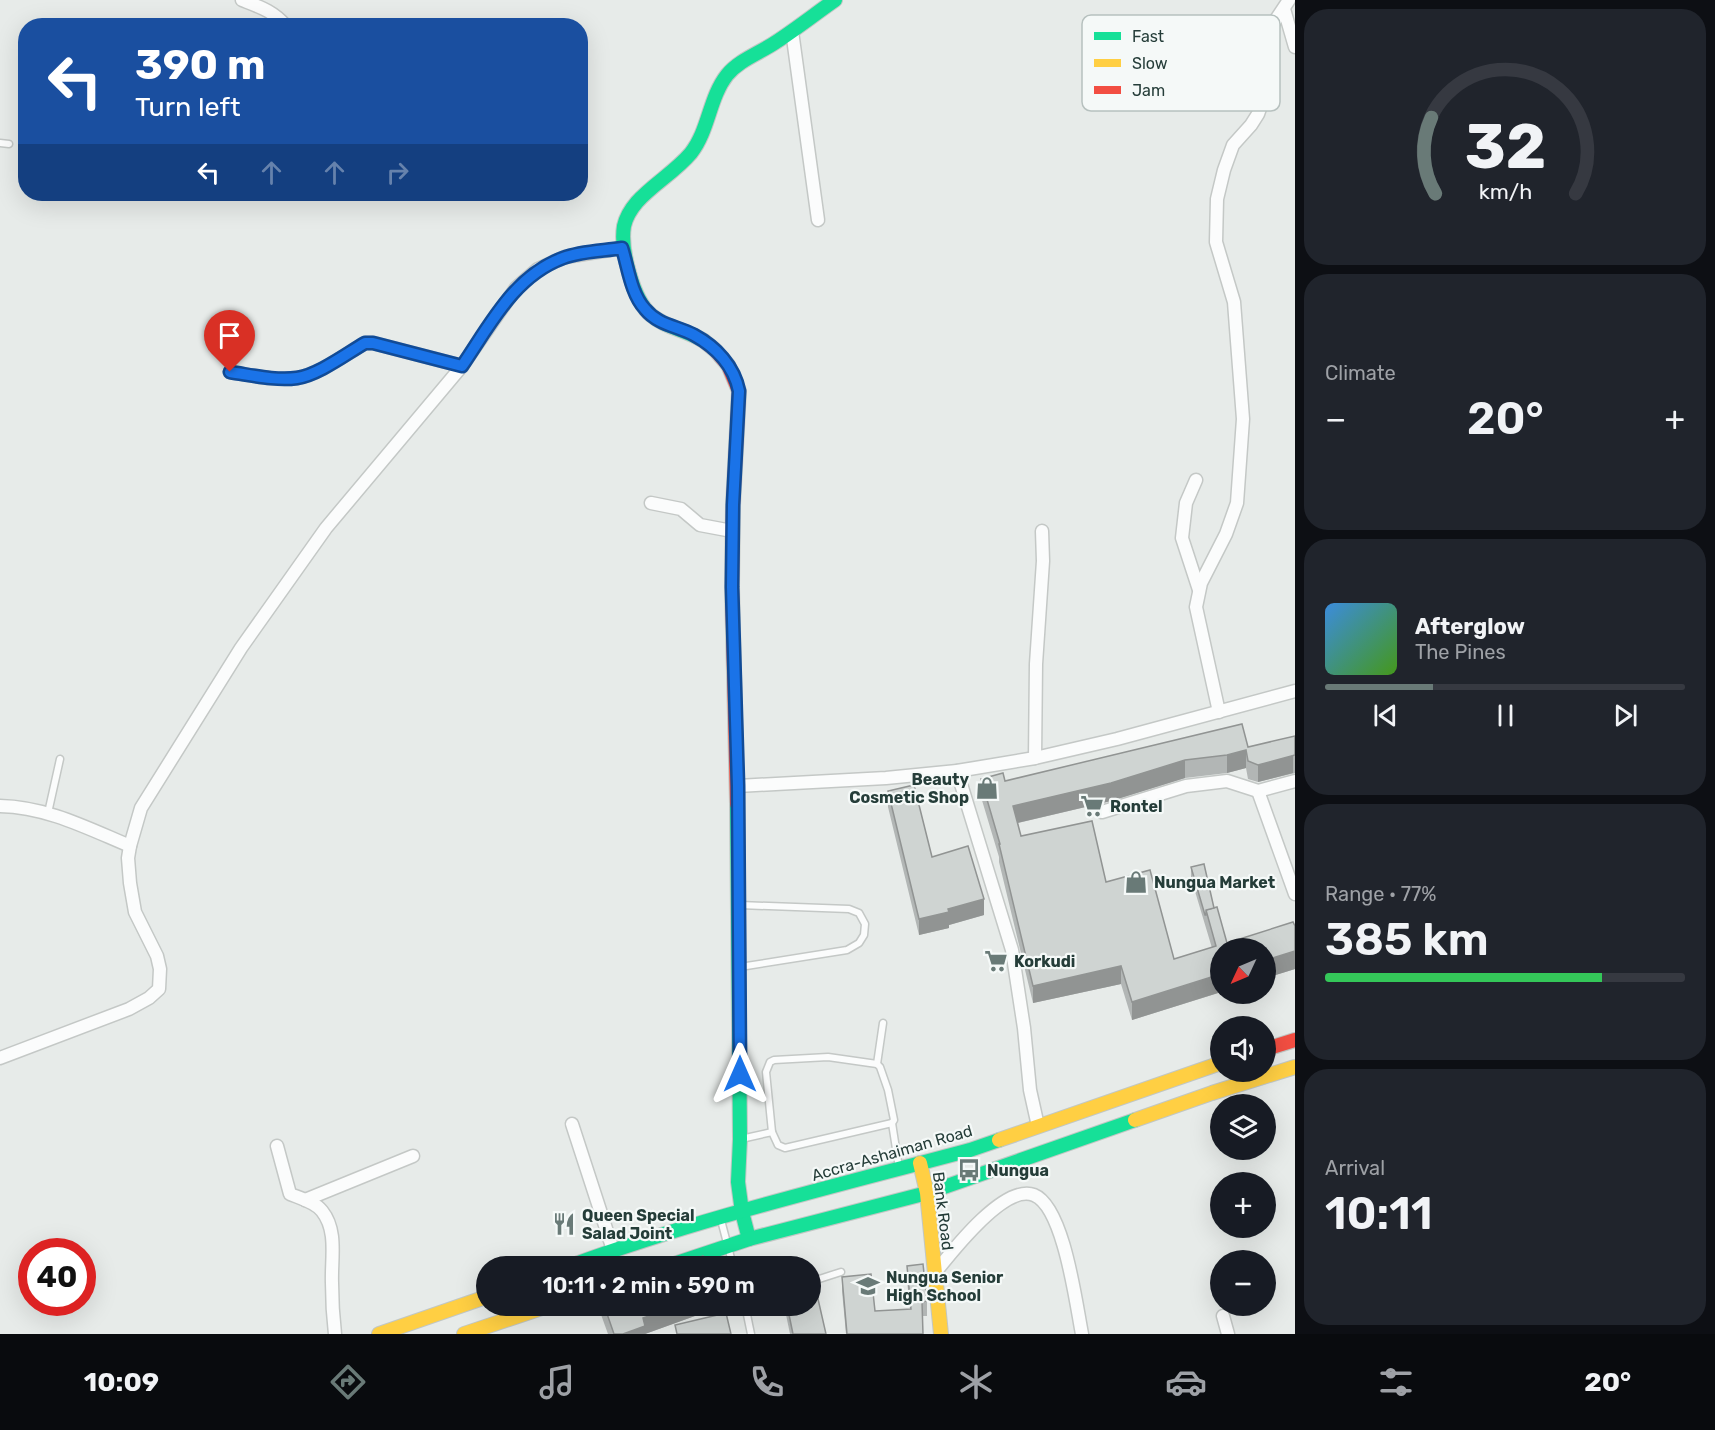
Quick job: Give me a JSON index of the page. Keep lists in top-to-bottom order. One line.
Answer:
{"streets":{"main road":["Accra-Ashaiman Road","Bank Road"]},"crossings":[["Accra-Ashaiman Road","Bank Road"]],"places":{"shop":["Beauty Cosmetic Shop","Nungua Market"],"supermarket":["Rontel","Korkudi"],"bus stop":["Nungua"],"restaurant":["Queen Special Salad Joint"],"school or university":["Nungua Senior High School"]},"legend":["Fast","Slow","Jam"],"north":"bottom left","page":{"turn":["390 m","Turn left"],"tile":["Climate",["Range · 77%","385 km"],["Arrival","10:11"]],"heat":["−","20°","+"],"song":["Afterglow","The Pines"],"map_buttons":["+","−"],"limit":"40","trip":"10:11 · 2 min · 590 m","tabs":["10:09","20°"],"gauge":["32","km/h"]}}
